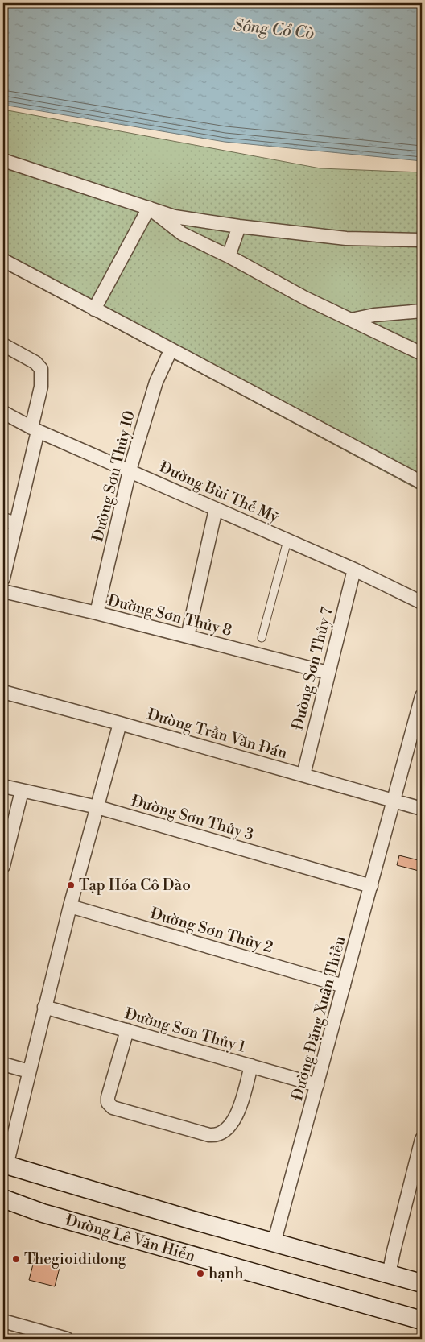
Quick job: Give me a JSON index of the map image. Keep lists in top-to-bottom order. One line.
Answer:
{"streets":{"main road":["Đường Lê Văn Hiến"],"street":["Đường Sơn Thủy 10","Đường Bùi Thế Mỹ","Đường Sơn Thủy 8","Đường Sơn Thủy 7","Đường Trần Văn Đán","Đường Sơn Thủy 3","Đường Sơn Thủy 2","Đường Đặng Xuân Thiều","Đường Sơn Thủy 1"]},"crossings":[["Đường Sơn Thủy 10","Đường Bùi Thế Mỹ"],["Đường Sơn Thủy 10","Đường Sơn Thủy 8"],["Đường Bùi Thế Mỹ","Đường Sơn Thủy 7"],["Đường Sơn Thủy 8","Đường Sơn Thủy 7"],["Đường Sơn Thủy 7","Đường Trần Văn Đán"],["Đường Trần Văn Đán","Đường Đặng Xuân Thiều"],["Đường Sơn Thủy 3","Đường Đặng Xuân Thiều"],["Đường Sơn Thủy 2","Đường Đặng Xuân Thiều"],["Đường Đặng Xuân Thiều","Đường Sơn Thủy 1"]],"water":["Sông Cổ Cò"],"places":["Tạp Hóa Cô Đào","Thegioididong","hạnh"]}
